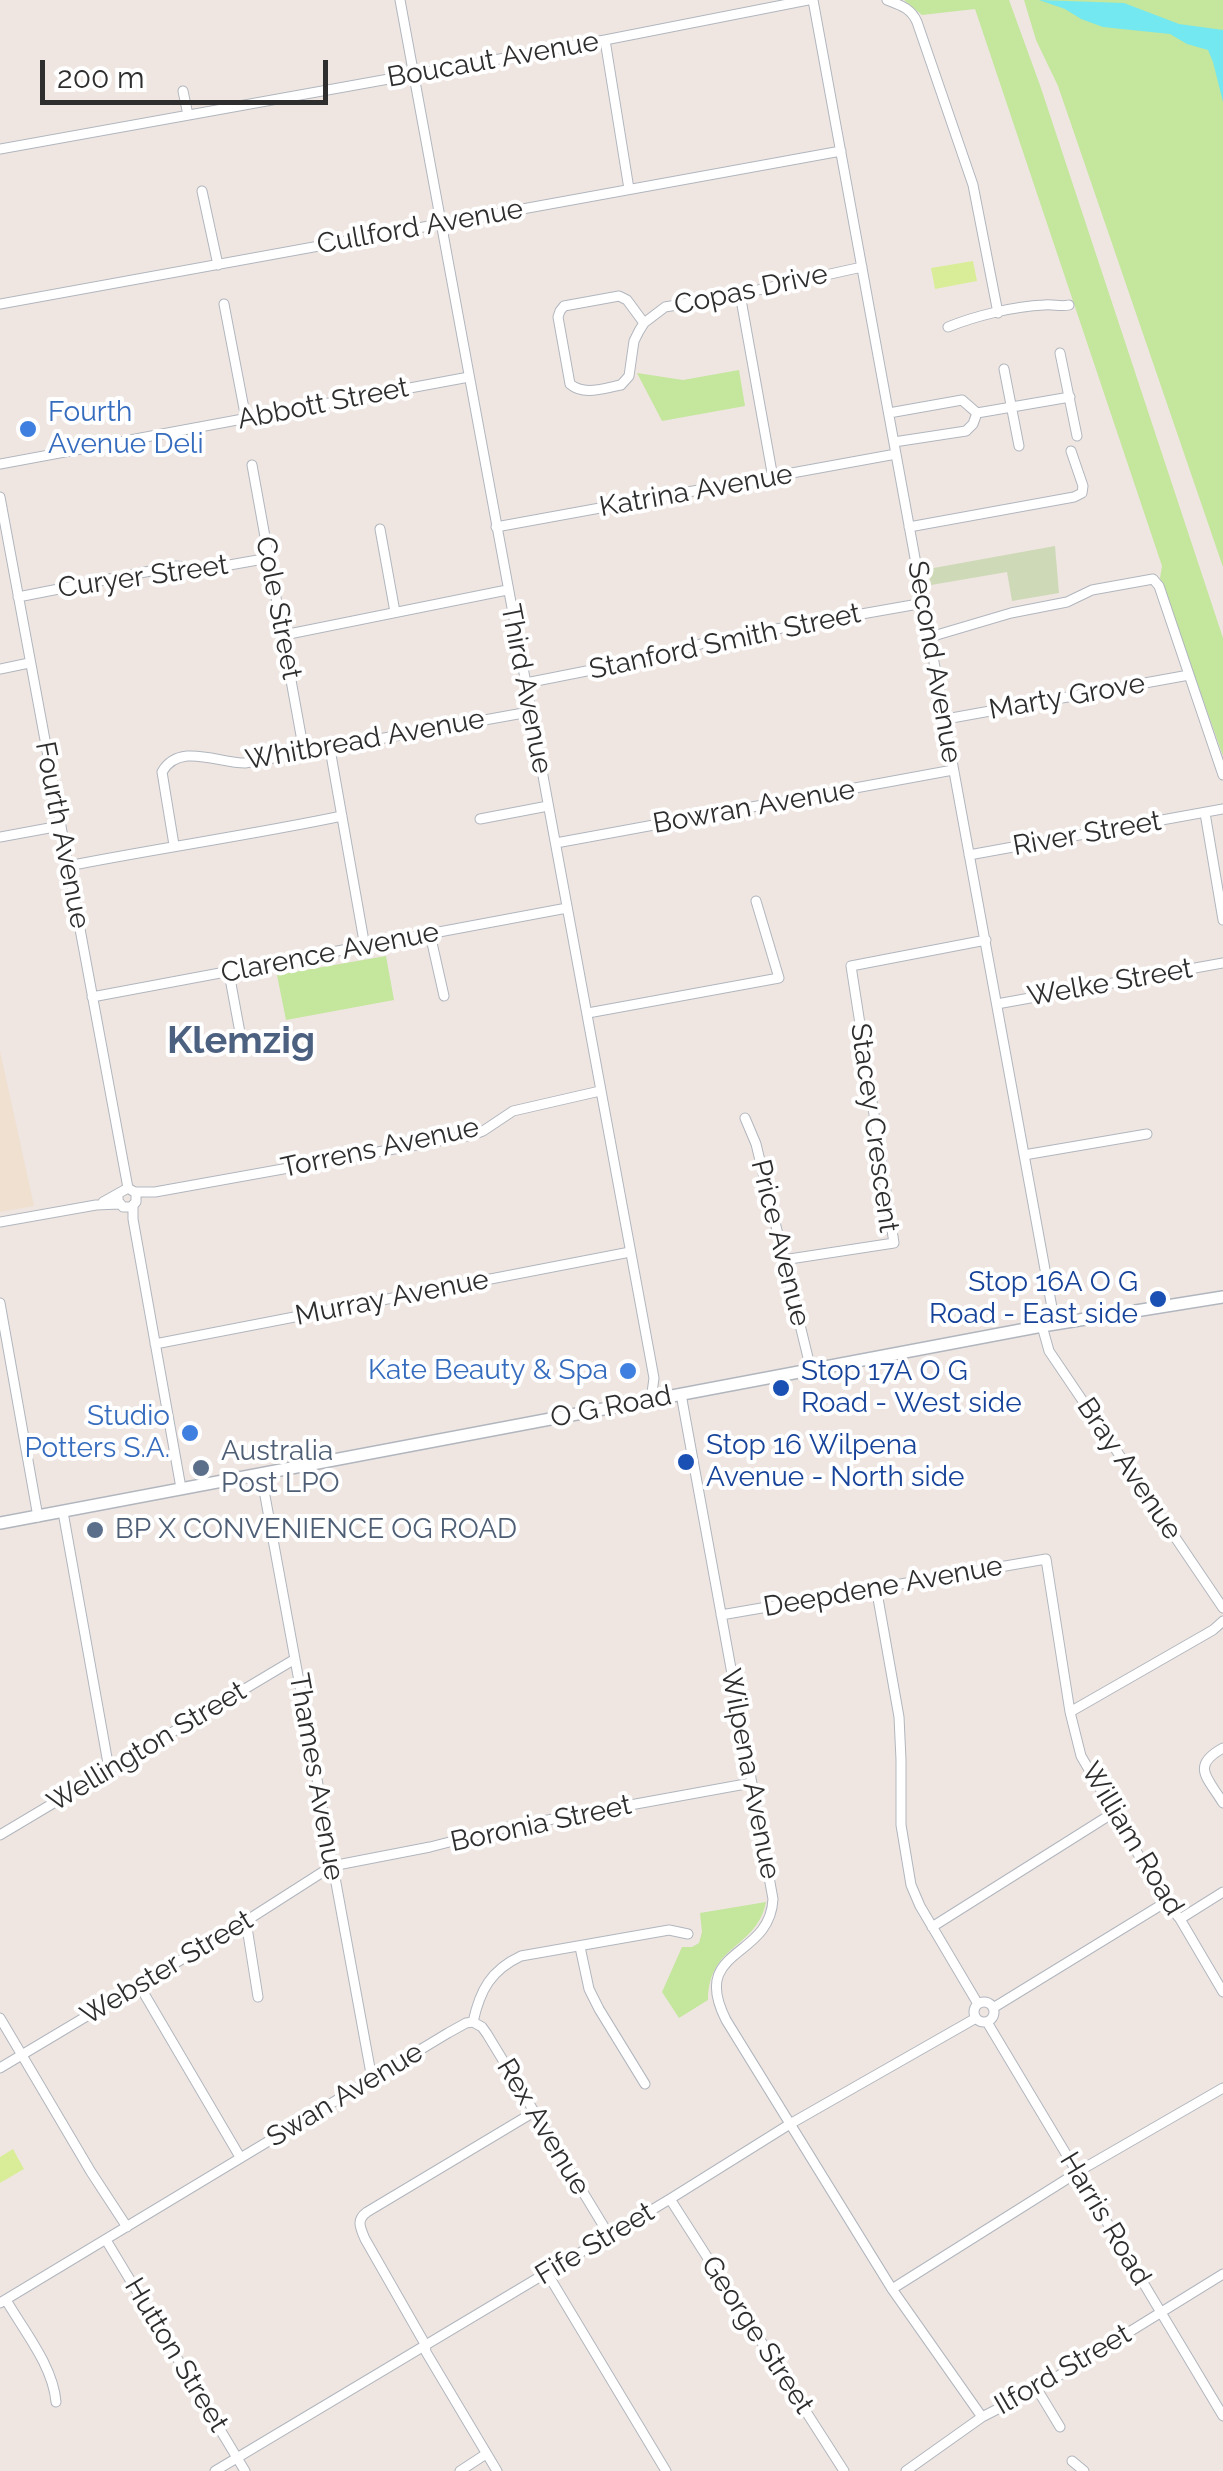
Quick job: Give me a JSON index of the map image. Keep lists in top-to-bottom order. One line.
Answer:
{"streets":{"main road":["O G Road"],"street":["Boucaut Avenue","Cullford Avenue","Copas Drive","Abbott Street","Katrina Avenue","Curyer Street","Cole Street","Stanford Smith Street","Second Avenue","Third Avenue","Marty Grove","Whitbread Avenue","Bowran Avenue","River Street","Fourth Avenue","Clarence Avenue","Welke Street","Stacey Crescent","Torrens Avenue","Price Avenue","Murray Avenue","Bray Avenue","Deepdene Avenue","Wellington Street","Wilpena Avenue","Thames Avenue","Boronia Street","William Road","Webster Street","Swan Avenue","Rex Avenue","Harris Road","Fife Street","George Street","Hutton Street","Ilford Street"]},"crossings":[["Boucaut Avenue","Second Avenue"],["Boucaut Avenue","Third Avenue"],["Cullford Avenue","Second Avenue"],["Cullford Avenue","Third Avenue"],["Copas Drive","Second Avenue"],["Abbott Street","Third Avenue"],["Katrina Avenue","Second Avenue"],["Katrina Avenue","Third Avenue"],["Curyer Street","Cole Street"],["Curyer Street","Fourth Avenue"],["Cole Street","Whitbread Avenue"],["Stanford Smith Street","Second Avenue"],["Stanford Smith Street","Third Avenue"],["Second Avenue","Marty Grove"],["Second Avenue","Bowran Avenue"],["Second Avenue","River Street"],["Second Avenue","Welke Street"],["Second Avenue","Stacey Crescent"],["Second Avenue","O G Road"],["Second Avenue","Bray Avenue"],["Third Avenue","Whitbread Avenue"],["Third Avenue","Bowran Avenue"],["Third Avenue","Clarence Avenue"],["Third Avenue","Torrens Avenue"],["Third Avenue","Murray Avenue"],["Third Avenue","O G Road"],["Third Avenue","Wilpena Avenue"],["Fourth Avenue","Clarence Avenue"],["Fourth Avenue","Torrens Avenue"],["Fourth Avenue","Murray Avenue"],["Fourth Avenue","O G Road"],["Stacey Crescent","Price Avenue"],["Price Avenue","O G Road"],["O G Road","Bray Avenue"],["O G Road","Wilpena Avenue"],["O G Road","Thames Avenue"],["Deepdene Avenue","Wilpena Avenue"],["Deepdene Avenue","William Road"],["Wellington Street","Thames Avenue"],["Wilpena Avenue","Boronia Street"],["Wilpena Avenue","Fife Street"],["Wilpena Avenue","Ilford Street"],["Thames Avenue","Boronia Street"],["Thames Avenue","Webster Street"],["Thames Avenue","Swan Avenue"],["Boronia Street","Webster Street"],["Swan Avenue","Rex Avenue"],["Swan Avenue","Hutton Street"],["Rex Avenue","Fife Street"],["Harris Road","Fife Street"],["Harris Road","Ilford Street"],["Fife Street","George Street"],["Fife Street","Hutton Street"]],"districts":["Klemzig"],"places":["Fourth Avenue Deli","Stop 16A O G Road - East side","Kate Beauty & Spa","Stop 17A O G Road - West side","Studio Potters S.A.","Stop 16 Wilpena Avenue - North side","Australia Post LPO","BP X CONVENIENCE OG ROAD"],"scale_bar":"200 m"}
